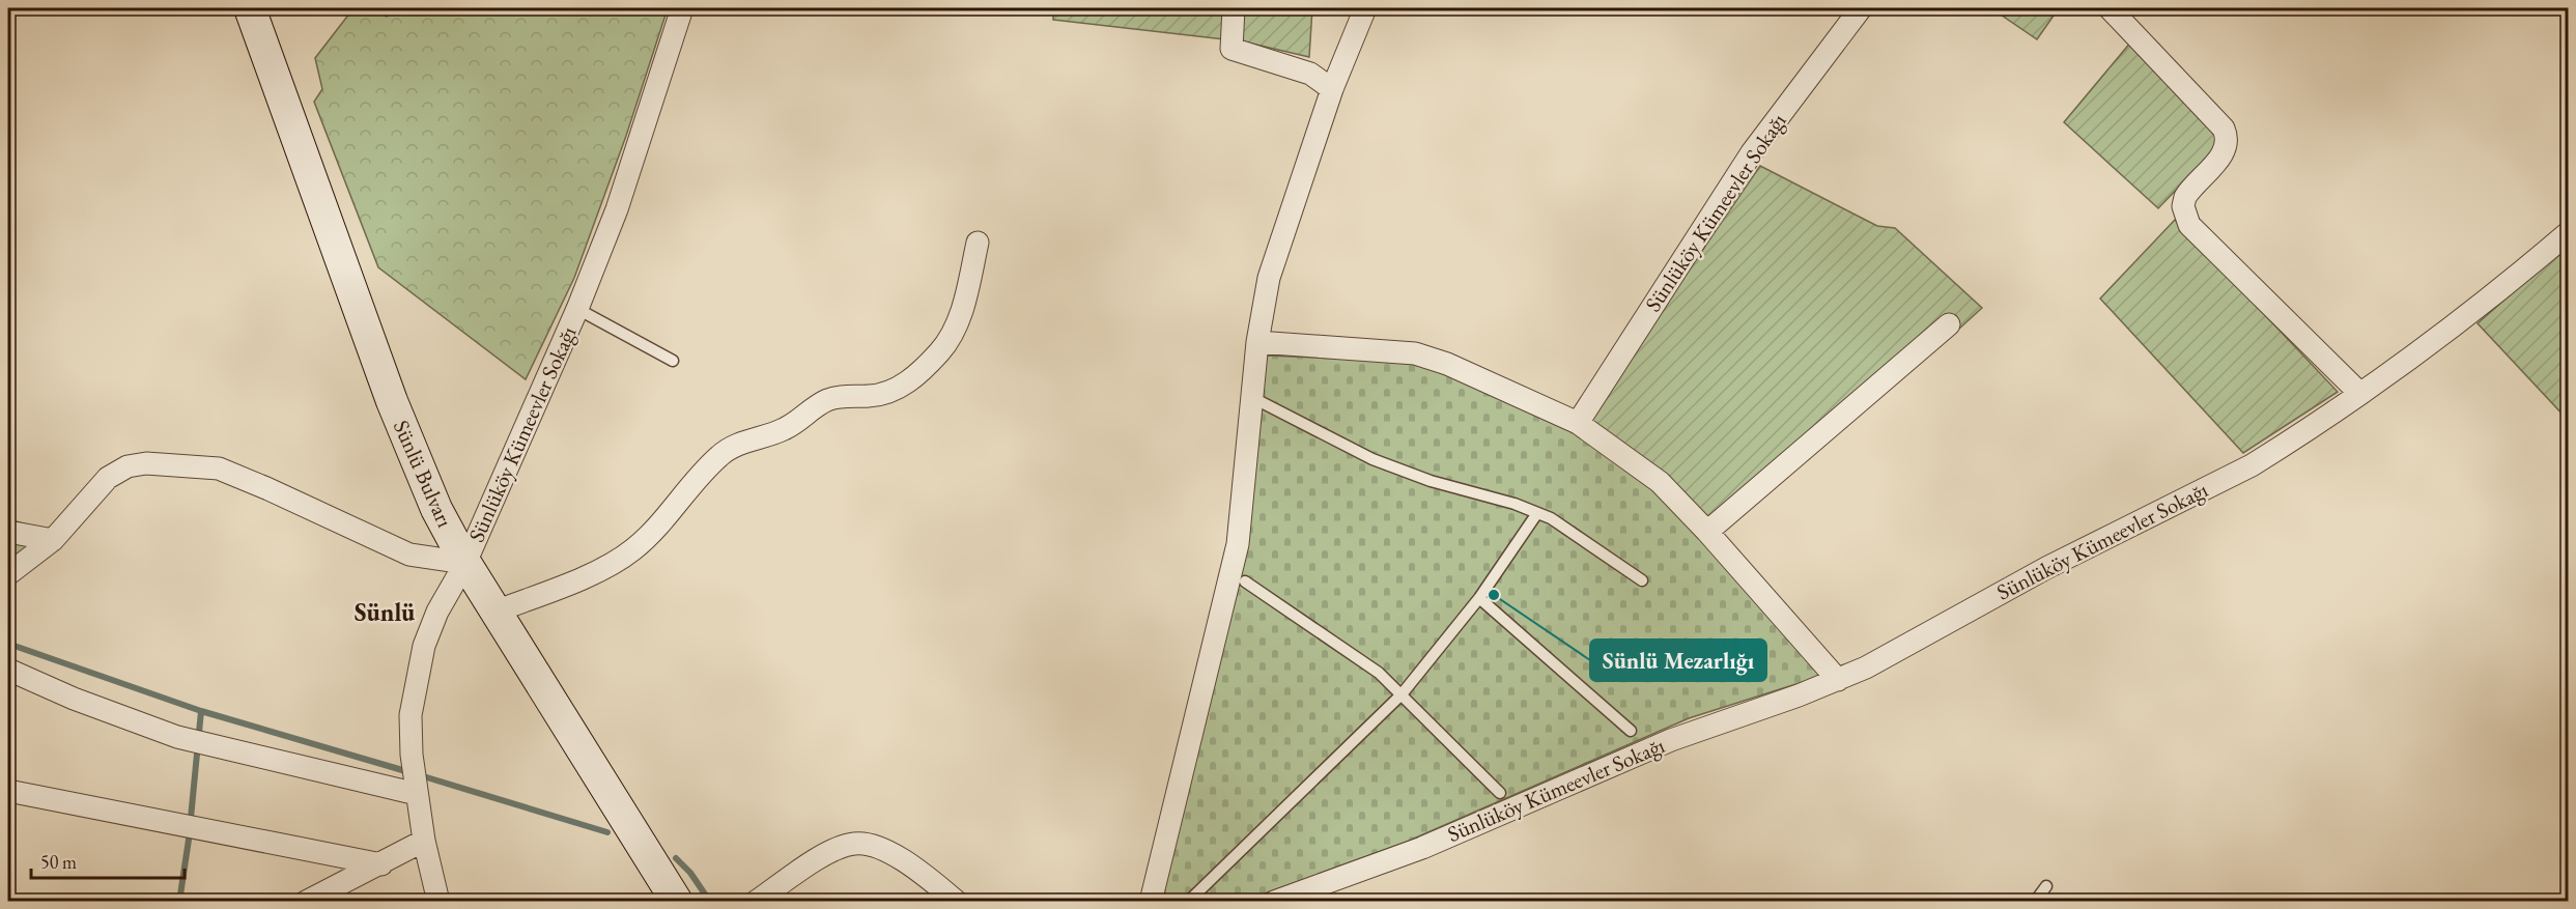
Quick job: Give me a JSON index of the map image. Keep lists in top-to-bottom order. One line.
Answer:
{"streets":{"main road":["Sünlü Bulvarı"],"street":["Sünlüköy Kümeevler Sokağı"]},"crossings":[["Sünlüköy Kümeevler Sokağı","Sünlü Bulvarı"]],"districts":["Sünlü"],"places":["Sünlü Mezarlığı"],"scale_bar":"50 m"}
